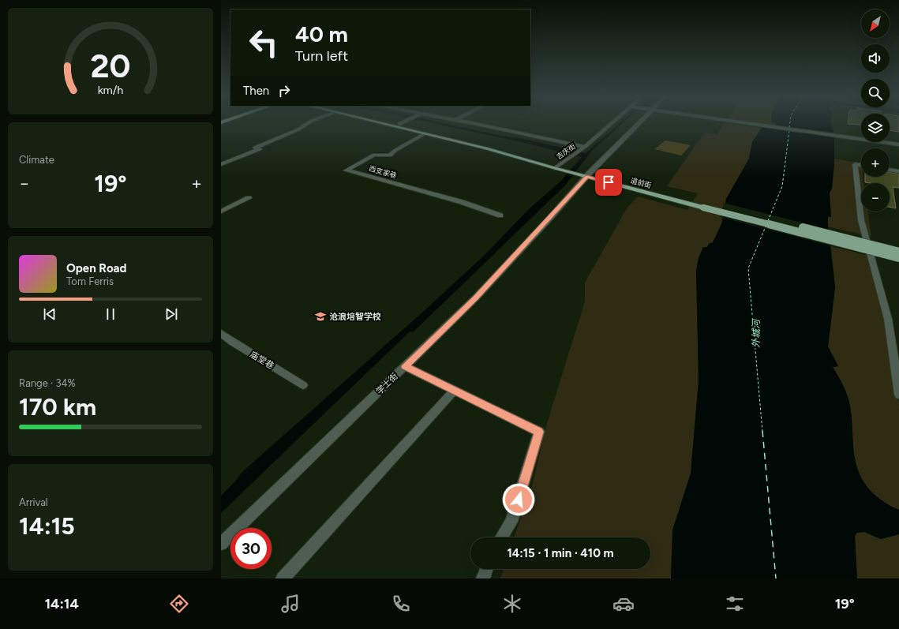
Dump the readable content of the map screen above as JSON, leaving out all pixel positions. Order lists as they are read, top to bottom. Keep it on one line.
{"streets":{"main road":["道前街"],"street":["吉庆街","西支家巷","庙堂巷","学士街"]},"crossings":[["吉庆街","道前街"],["西支家巷","道前街"],["道前街","学士街"]],"water":["外城河"],"places":{"school or university":["沧浪培智学校"]},"north":"bottom left","page":{"map_buttons":["+","−"],"turn":["40 m","Turn left"],"then":"Then","tile":["Climate",["Range · 34%","170 km"],["Arrival","14:15"]],"heat":["−","19°","+"],"song":["Open Road","Tom Ferris"],"limit":"30","trip":"14:15 · 1 min · 410 m","tabs":["14:14","19°"],"gauge":["20","km/h"]}}
